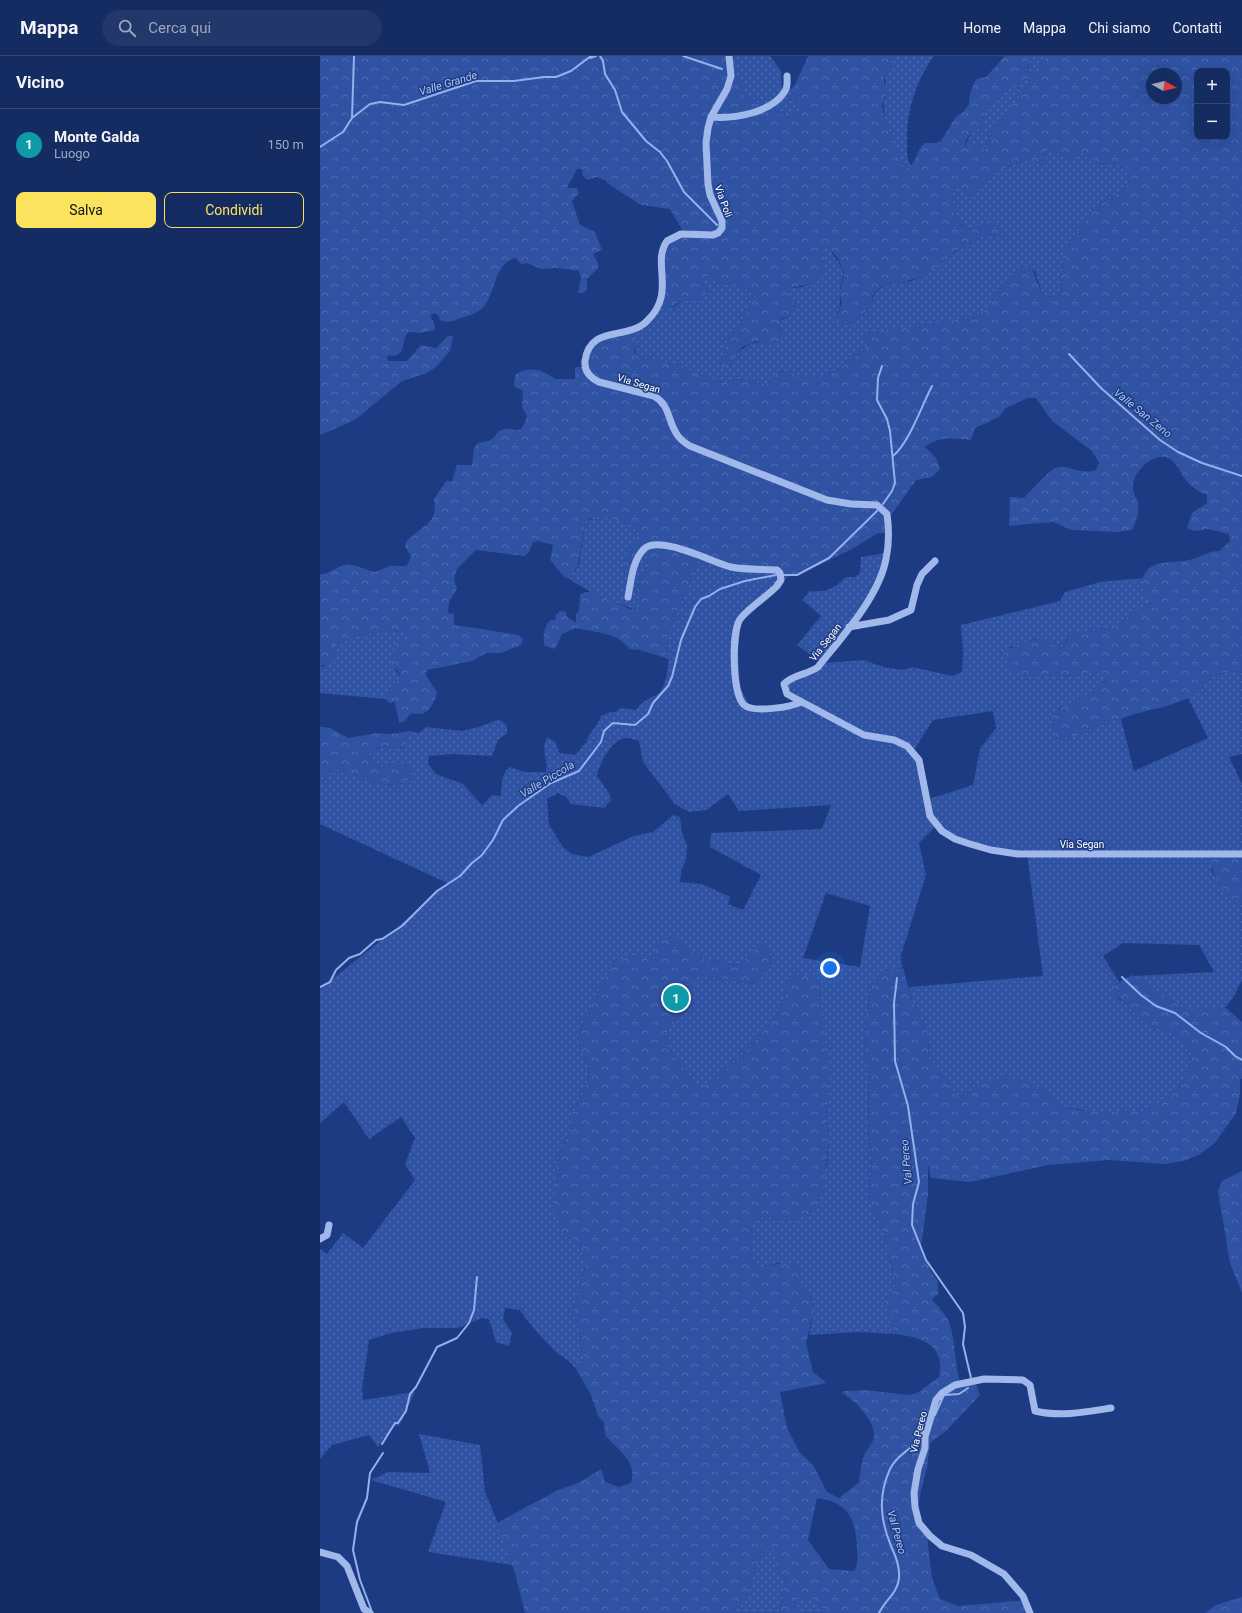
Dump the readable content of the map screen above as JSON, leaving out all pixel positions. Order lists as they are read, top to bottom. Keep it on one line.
{"streets":{"street":["Via Poli","Via Segan","Via Pereo"]},"crossings":[["Via Poli","Via Segan"]],"water":["Valle Grande","Valle San Zeno","Valle Piccola","Val Pereo"],"north":"right","page":{"header":"Mappa","search":"Cerca qui","nav":["Home","Mappa","Chi siamo","Contatti"],"heading":"Vicino","map_buttons":["+","−"],"list":[{"mark":"1","name":"Monte Galda","note":"Luogo","value":"150 m"}],"buttons":["Salva","Condividi"],"pins":"1"}}
